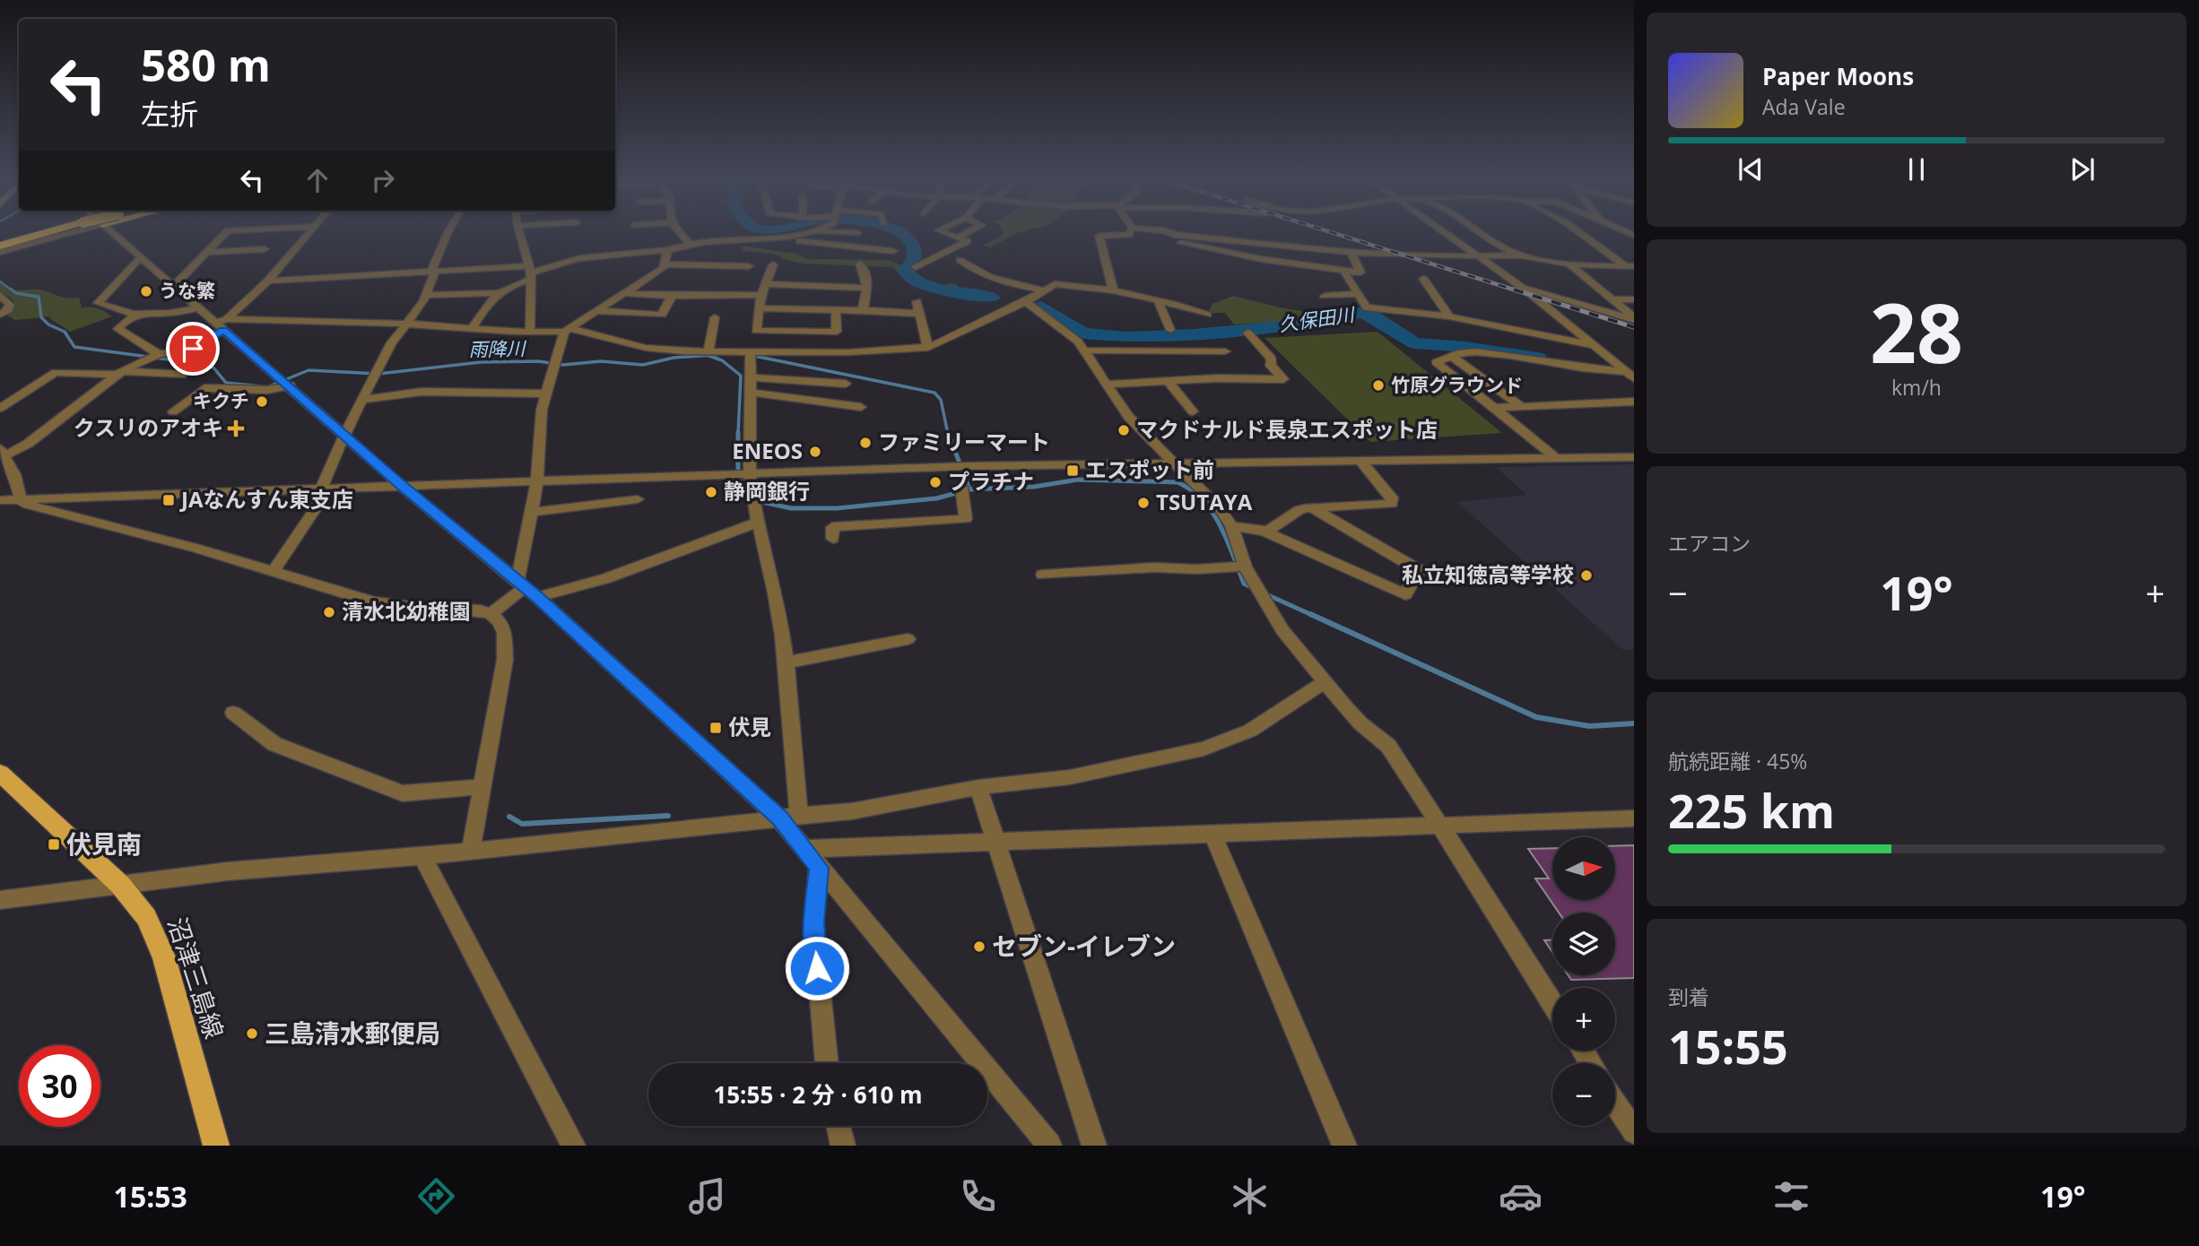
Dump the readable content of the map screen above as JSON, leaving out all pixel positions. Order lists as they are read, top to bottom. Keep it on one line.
{"streets":{"main road":["沼津三島線"]},"water":["久保田川","雨降川"],"places":{"other":["うな繁","竹原グラウンド","キクチ","マクドナルド長泉エスポット店","ファミリーマート","ENEOS","プラチナ","静岡銀行","TSUTAYA","私立知徳高等学校","清水北幼稚園","セブン-イレブン","三島清水郵便局"],"health":["クスリのアオキ"],"transit":["エスポット前","JAなんすん東支店","伏見","伏見南"]},"north":"right","page":{"turn":["580 m","左折"],"song":["Paper Moons","Ada Vale"],"tile":[["28","km/h"],"エアコン",["航続距離 · 45%","225 km"],["到着","15:55"]],"heat":["−","19°","+"],"map_buttons":["+","−"],"limit":"30","trip":"15:55 · 2 分 · 610 m","tabs":["15:53","19°"]}}
